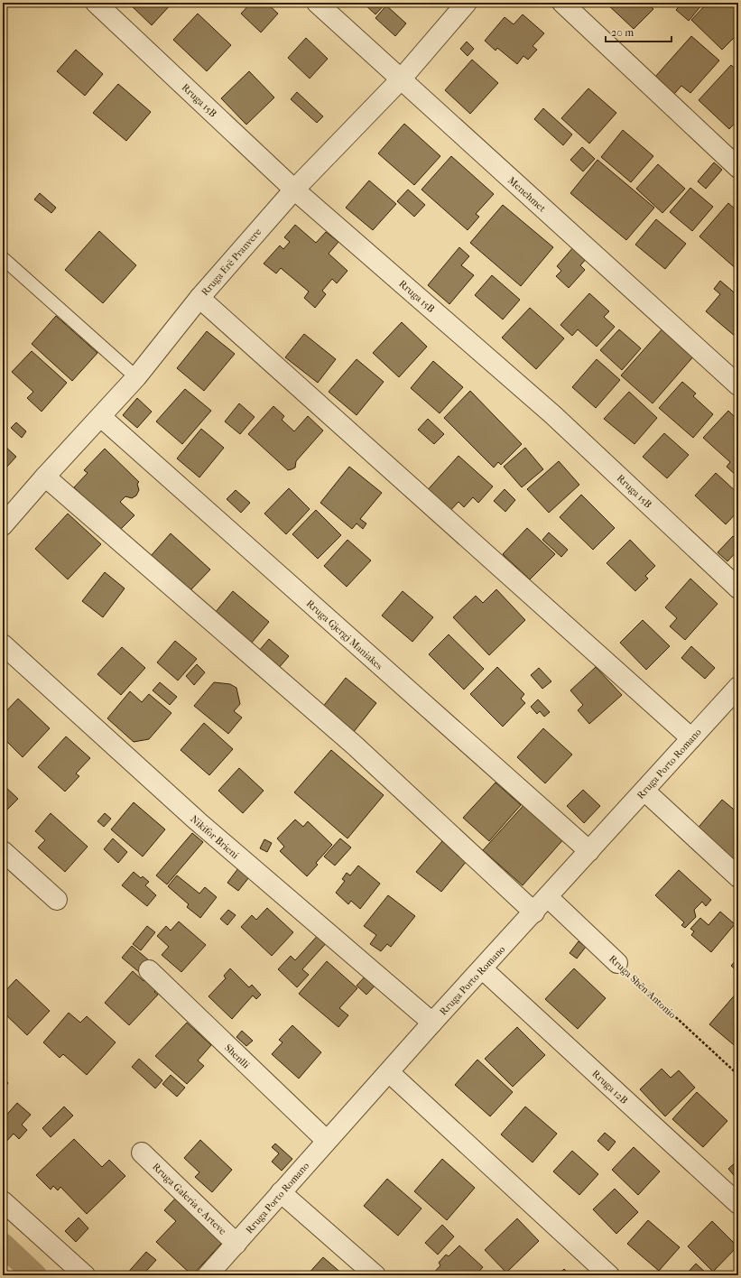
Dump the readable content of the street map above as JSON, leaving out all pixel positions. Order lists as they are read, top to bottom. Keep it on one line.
{"streets":{"street":["Rruga 15B","Menehmet","Rruga Erë Pranvere","Rruga Gjergj Maniakes","Rruga Porto Romano","Nikifor Brieni","Rruga Shën Antonio","Shenlli","Rruga 12B","Rruga Galeria e Arteve"]},"crossings":[["Rruga 15B","Rruga Erë Pranvere"],["Menehmet","Rruga Erë Pranvere"],["Rruga Erë Pranvere","Rruga Gjergj Maniakes"],["Rruga Gjergj Maniakes","Rruga Porto Romano"],["Rruga Porto Romano","Nikifor Brieni"],["Rruga Porto Romano","Rruga Shën Antonio"],["Rruga Porto Romano","Shenlli"],["Rruga Porto Romano","Rruga 12B"],["Rruga Porto Romano","Rruga Galeria e Arteve"]],"scale_bar":"20 m"}
